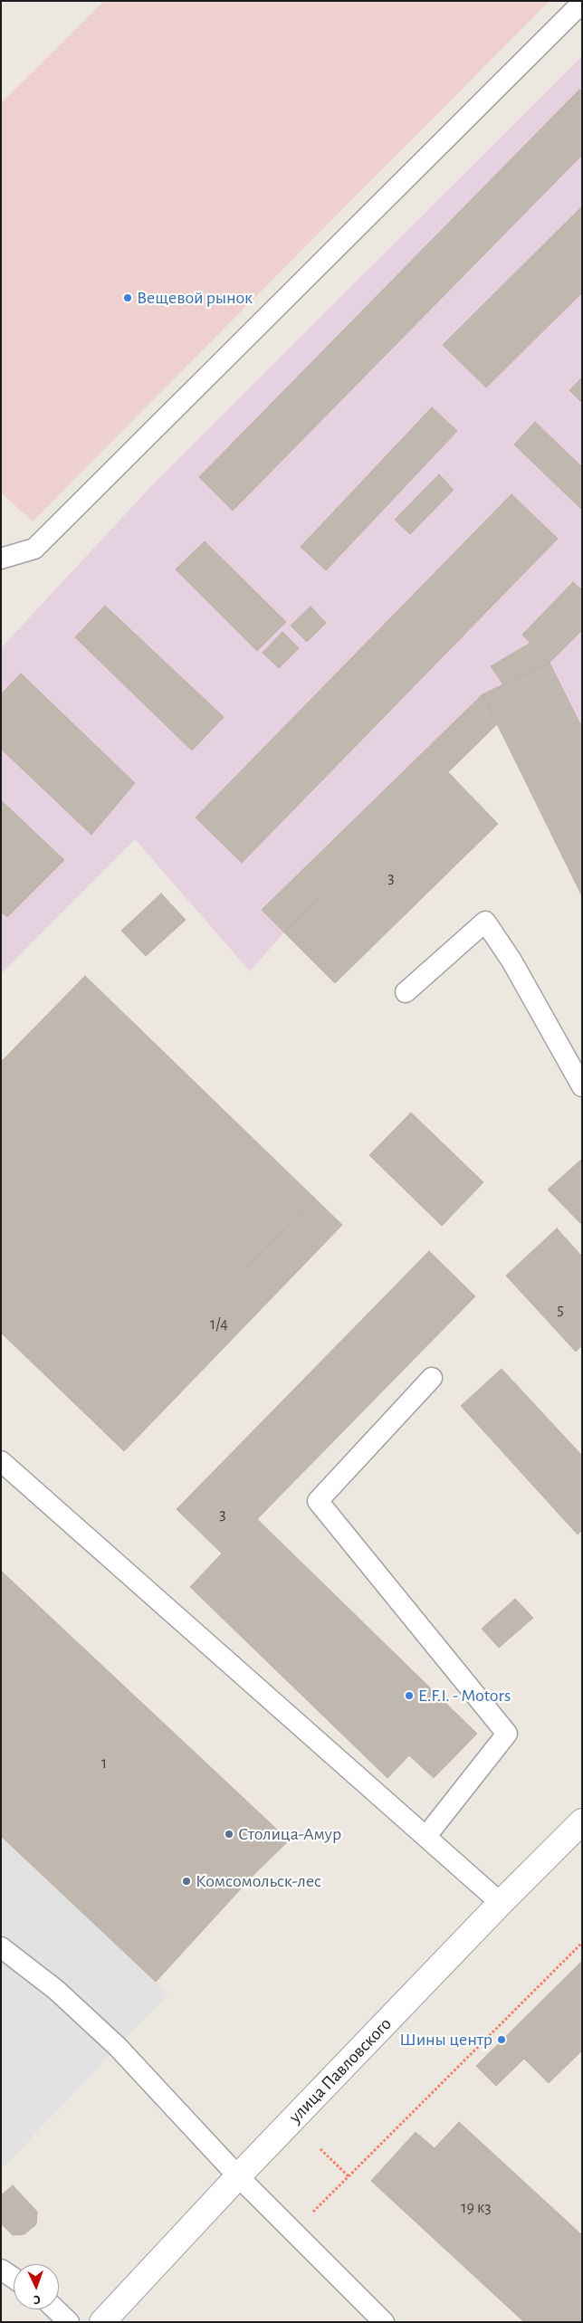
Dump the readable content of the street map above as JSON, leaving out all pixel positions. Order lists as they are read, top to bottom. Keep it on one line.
{"streets":{"street":["улица Павловского"]},"places":["Вещевой рынок","E.F.I. - Motors","Столица-Амур","Комсомольск-лес","Шины центр"],"house_numbers":["3","5","1/4","3","1","19 к3"],"north":"bottom"}
